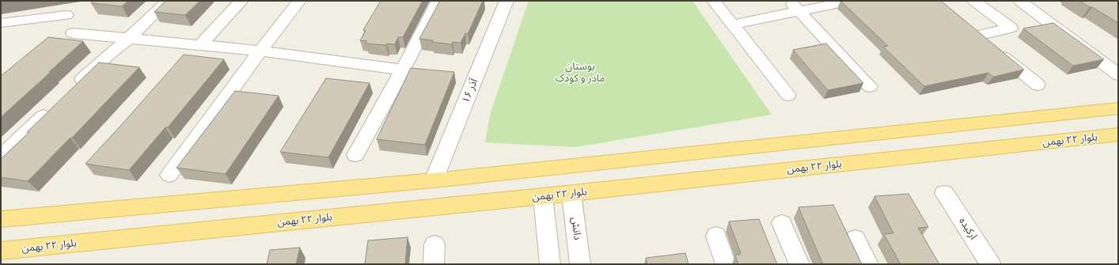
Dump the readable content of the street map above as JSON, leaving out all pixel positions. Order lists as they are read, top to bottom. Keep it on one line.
{"streets":{"main road":["بلوار ۲۲ بهمن"],"street":["۱۶ آذر","دانش","ارکیده"]},"crossings":[["بلوار ۲۲ بهمن","دانش"]],"parks":["بوستان مادر و کودک"]}
